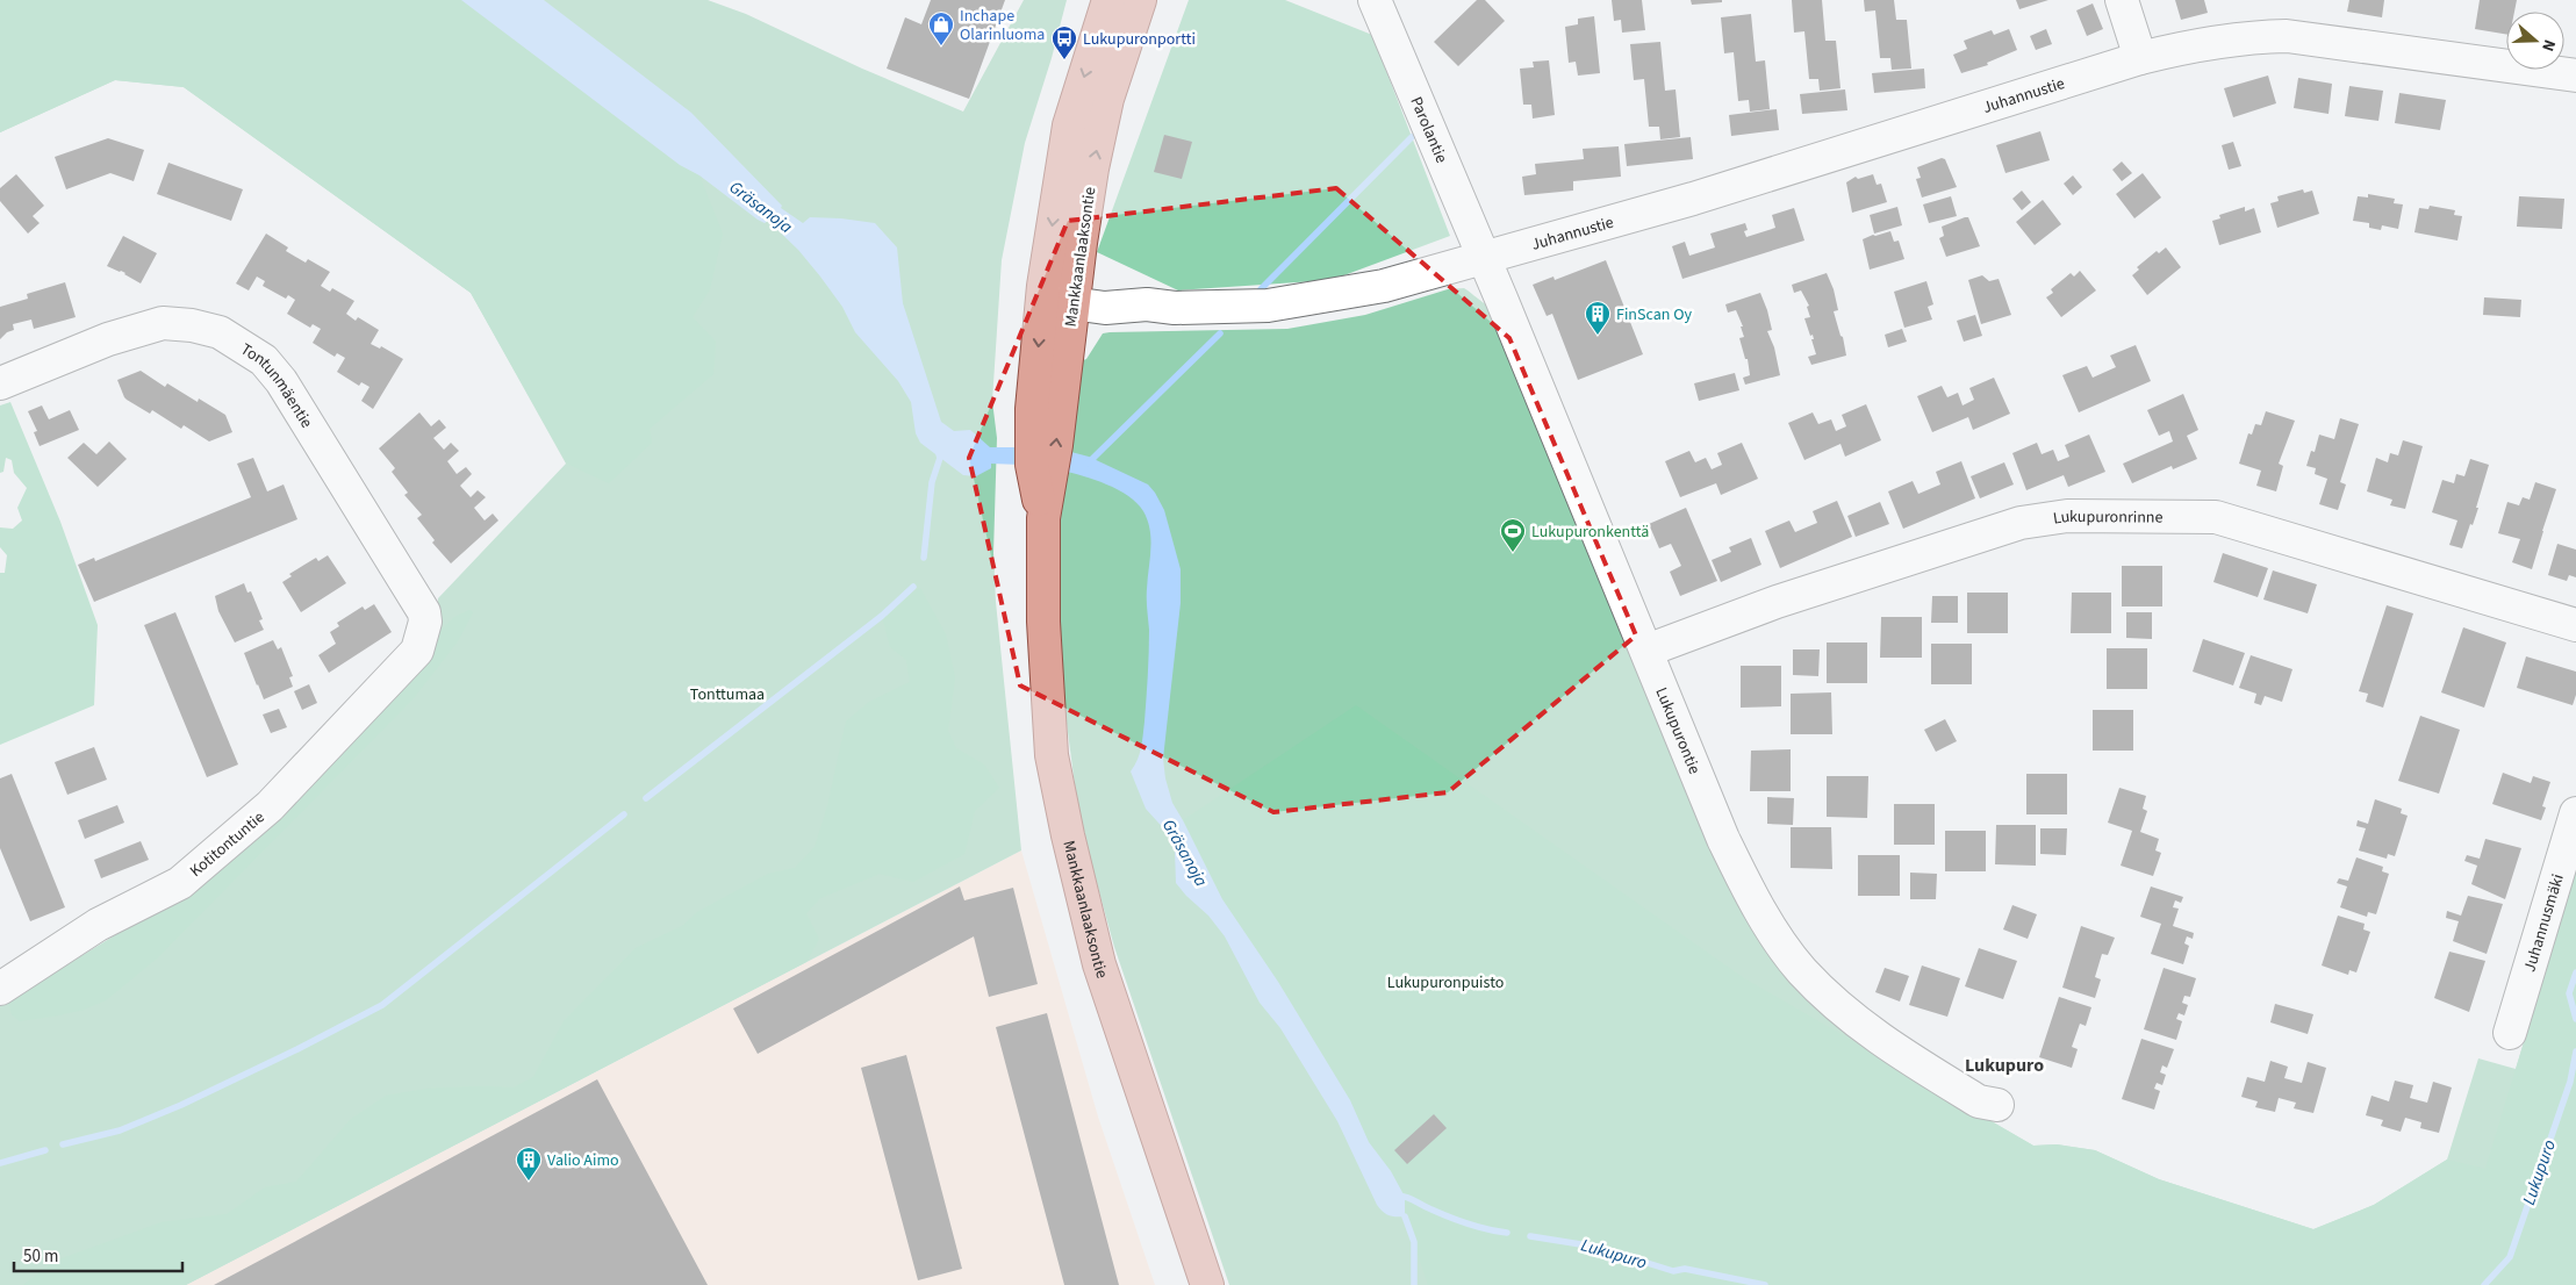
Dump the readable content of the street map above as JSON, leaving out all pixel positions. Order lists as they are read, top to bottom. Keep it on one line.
{"streets":{"main road":["Mankkaanlaaksontie"],"street":["Juhannustie","Parolantie","Tontunmäentie","Lukupuronrinne","Lukupurontie","Kotitontuntie","Juhannusmäki"]},"crossings":[["Juhannustie","Parolantie"],["Juhannustie","Lukupurontie"],["Parolantie","Lukupurontie"],["Tontunmäentie","Kotitontuntie"],["Lukupuronrinne","Lukupurontie"]],"districts":["Lukupuro"],"water":["Gräsanoja","Lukupuro"],"parks":["Tonttumaa","Lukupuronpuisto"],"places":{"shop":["Inchape Olarinluoma"],"bus stop":["Lukupuronportti"],"building":["FinScan Oy","Valio Aimo"],"sports":["Lukupuronkenttä"]},"scale_bar":"50 m","north":"right"}
